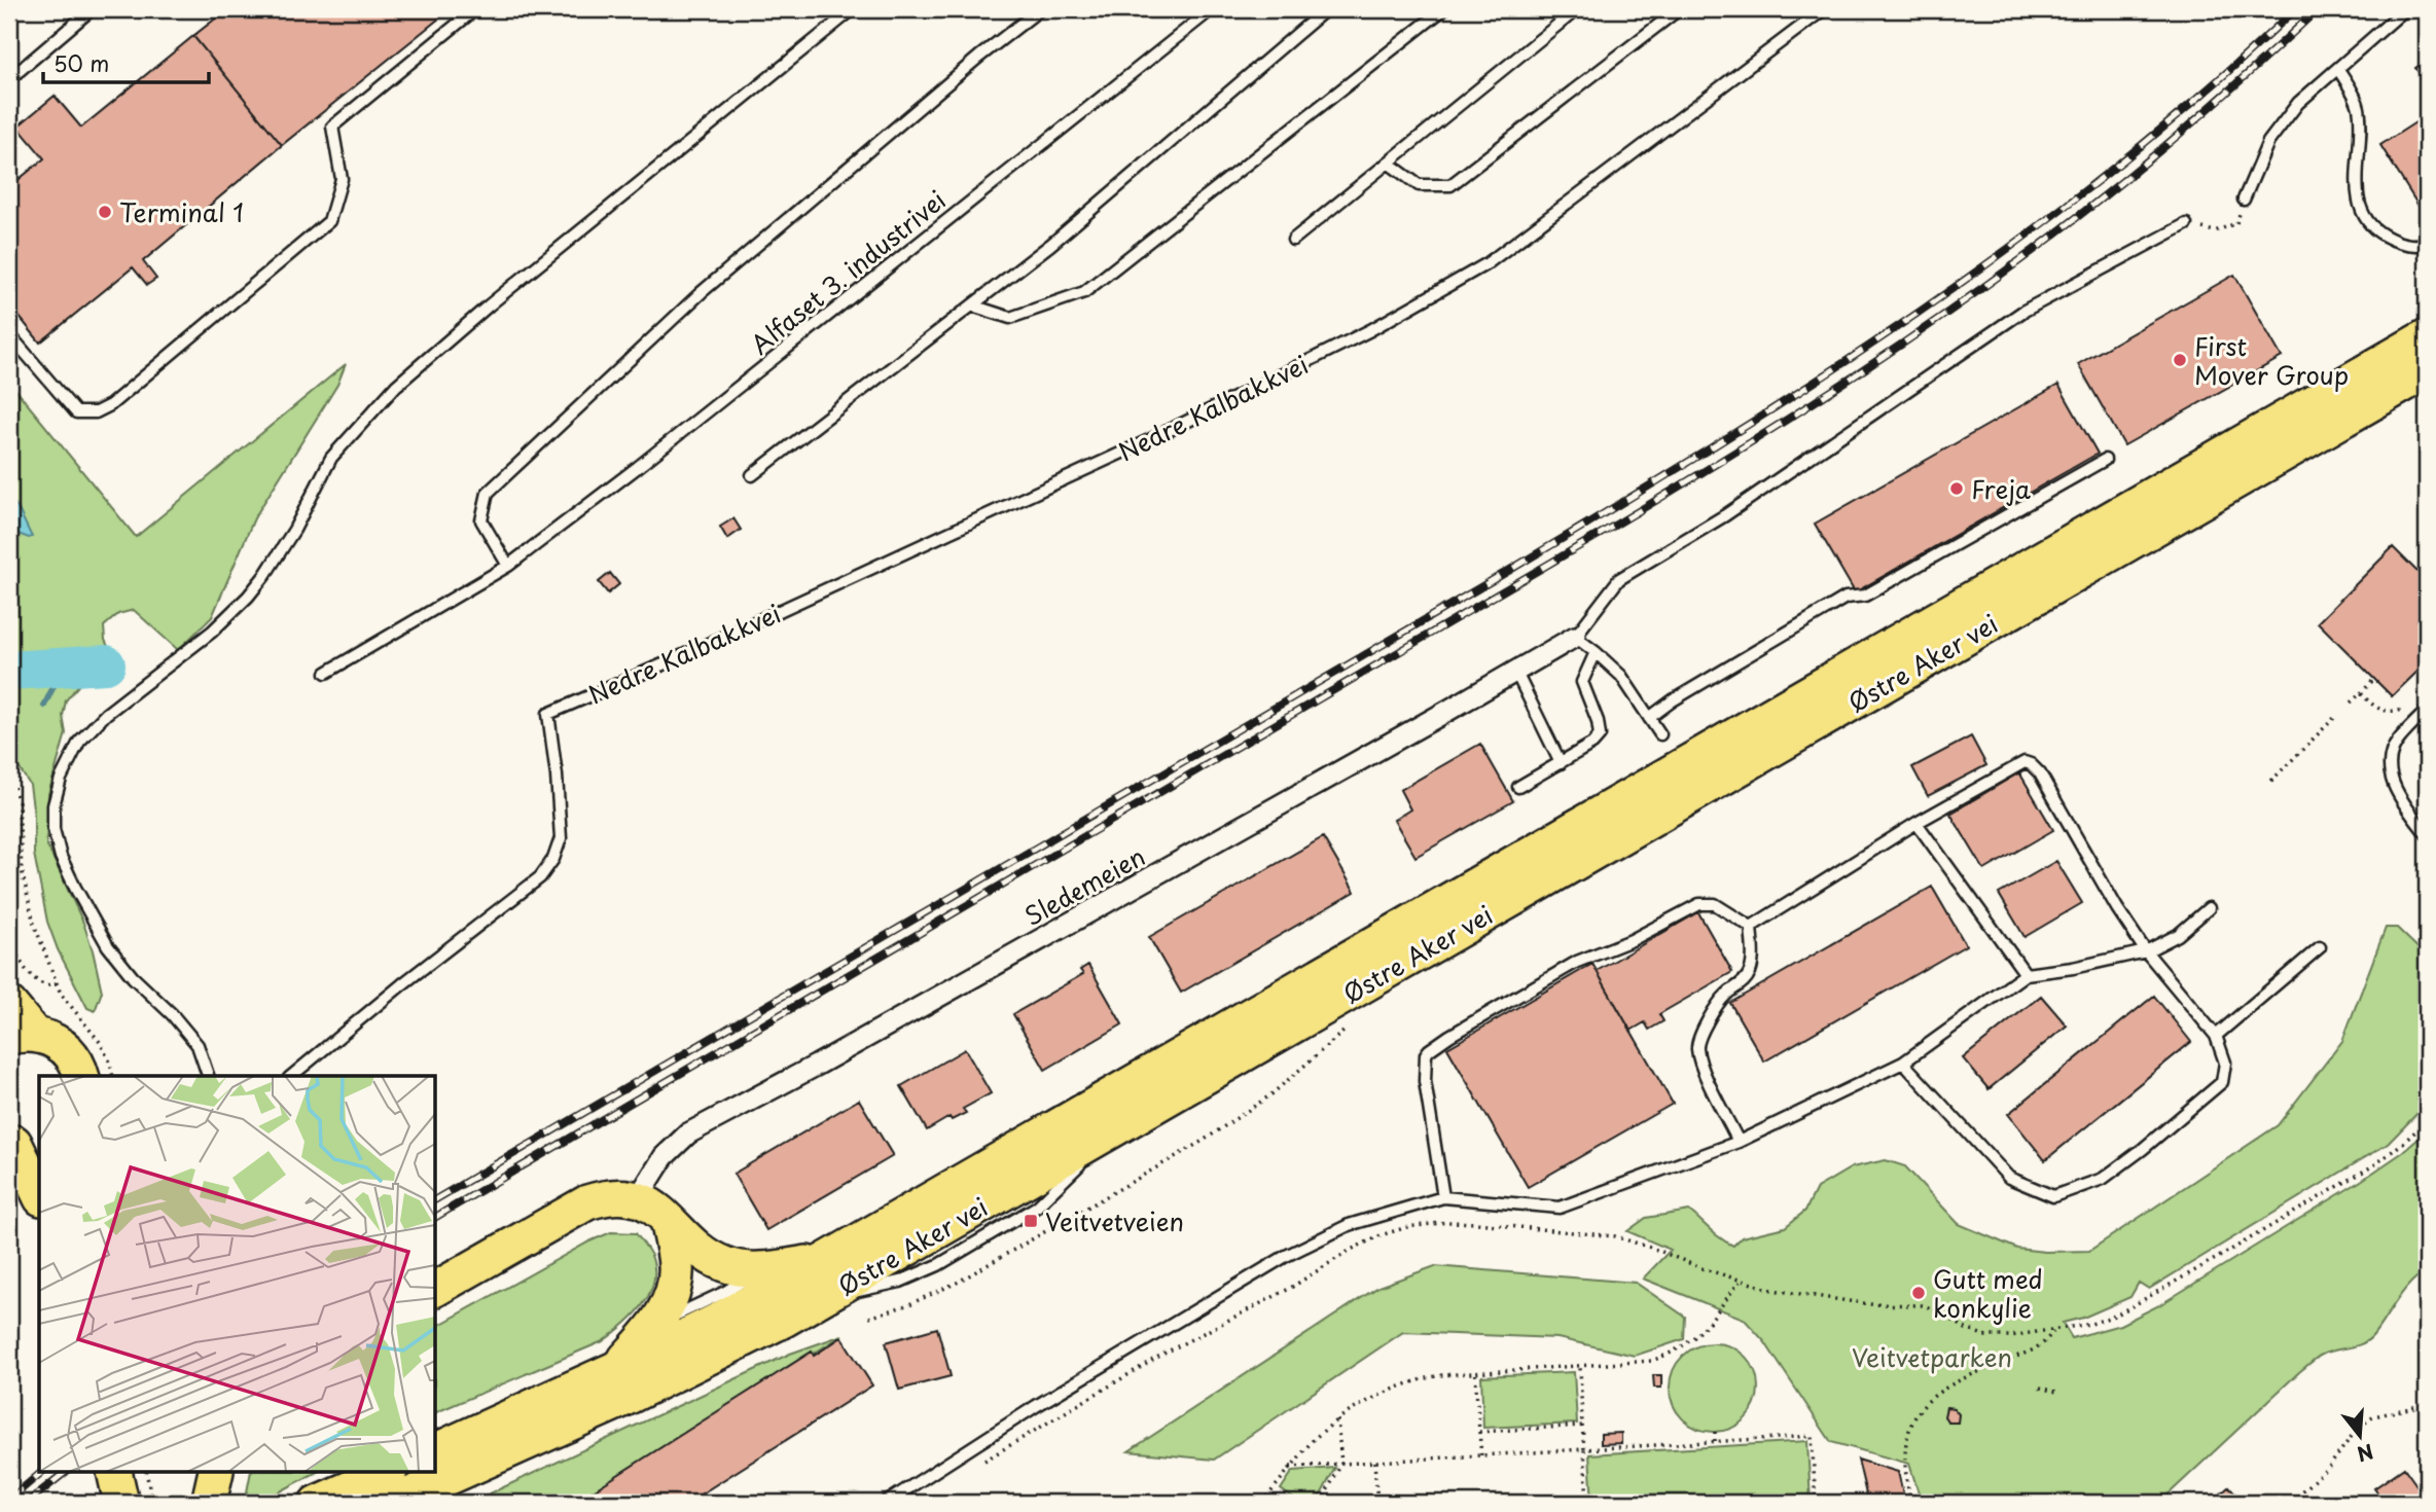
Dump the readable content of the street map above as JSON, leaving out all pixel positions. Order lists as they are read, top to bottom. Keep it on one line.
{"streets":{"highway":["Østre Aker vei"],"street":["Sledemeien"],"lane":["Alfaset 3. industrivei","Nedre Kalbakkvei"]},"parks":["Veitvetparken"],"places":{"other":["Terminal 1","First Mover Group","Freja","Gutt med konkylie"],"transit":["Veitvetveien"]},"scale_bar":"50 m","north":"bottom"}
